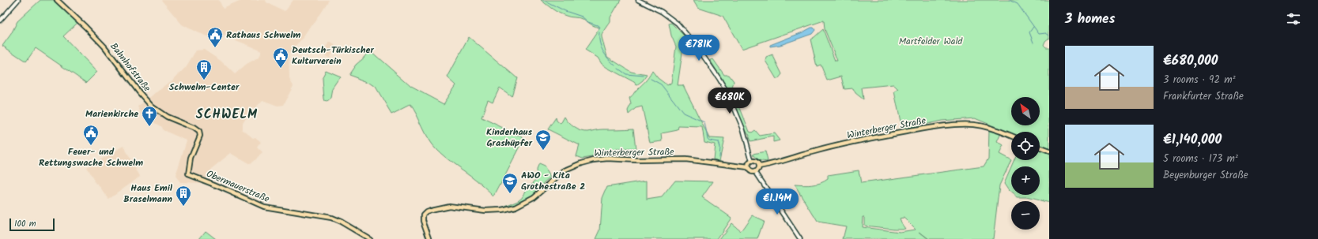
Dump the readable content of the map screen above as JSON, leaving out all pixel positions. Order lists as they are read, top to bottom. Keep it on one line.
{"streets":{"main road":["Bahnhofstraße","Winterberger Straße","Obermauerstraße"]},"crossings":[["Bahnhofstraße","Obermauerstraße"]],"districts":["SCHWELM"],"parks":["Martfelder Wald"],"places":{"public building":["Rathaus Schwelm","Deutsch-Türkischer Kulturverein","Feuer- und Rettungswache Schwelm"],"building":["Schwelm-Center","Haus Emil Braselmann"],"church":["Marienkirche"],"school or university":["Kinderhaus Grashüpfer","AWO - Kita Grothestraße 2"]},"scale_bar":"100 m","north":"top left","page":{"heading":"3 homes","price":["€781K","€680K","€1.14M"],"list":[{"name":"€680,000","note":"3 rooms · 92 m² · Frankfurter Straße"},{"name":"€1,140,000","note":"5 rooms · 173 m² · Beyenburger Straße"}],"map_buttons":["+","−"],"scale":"100 m"}}
